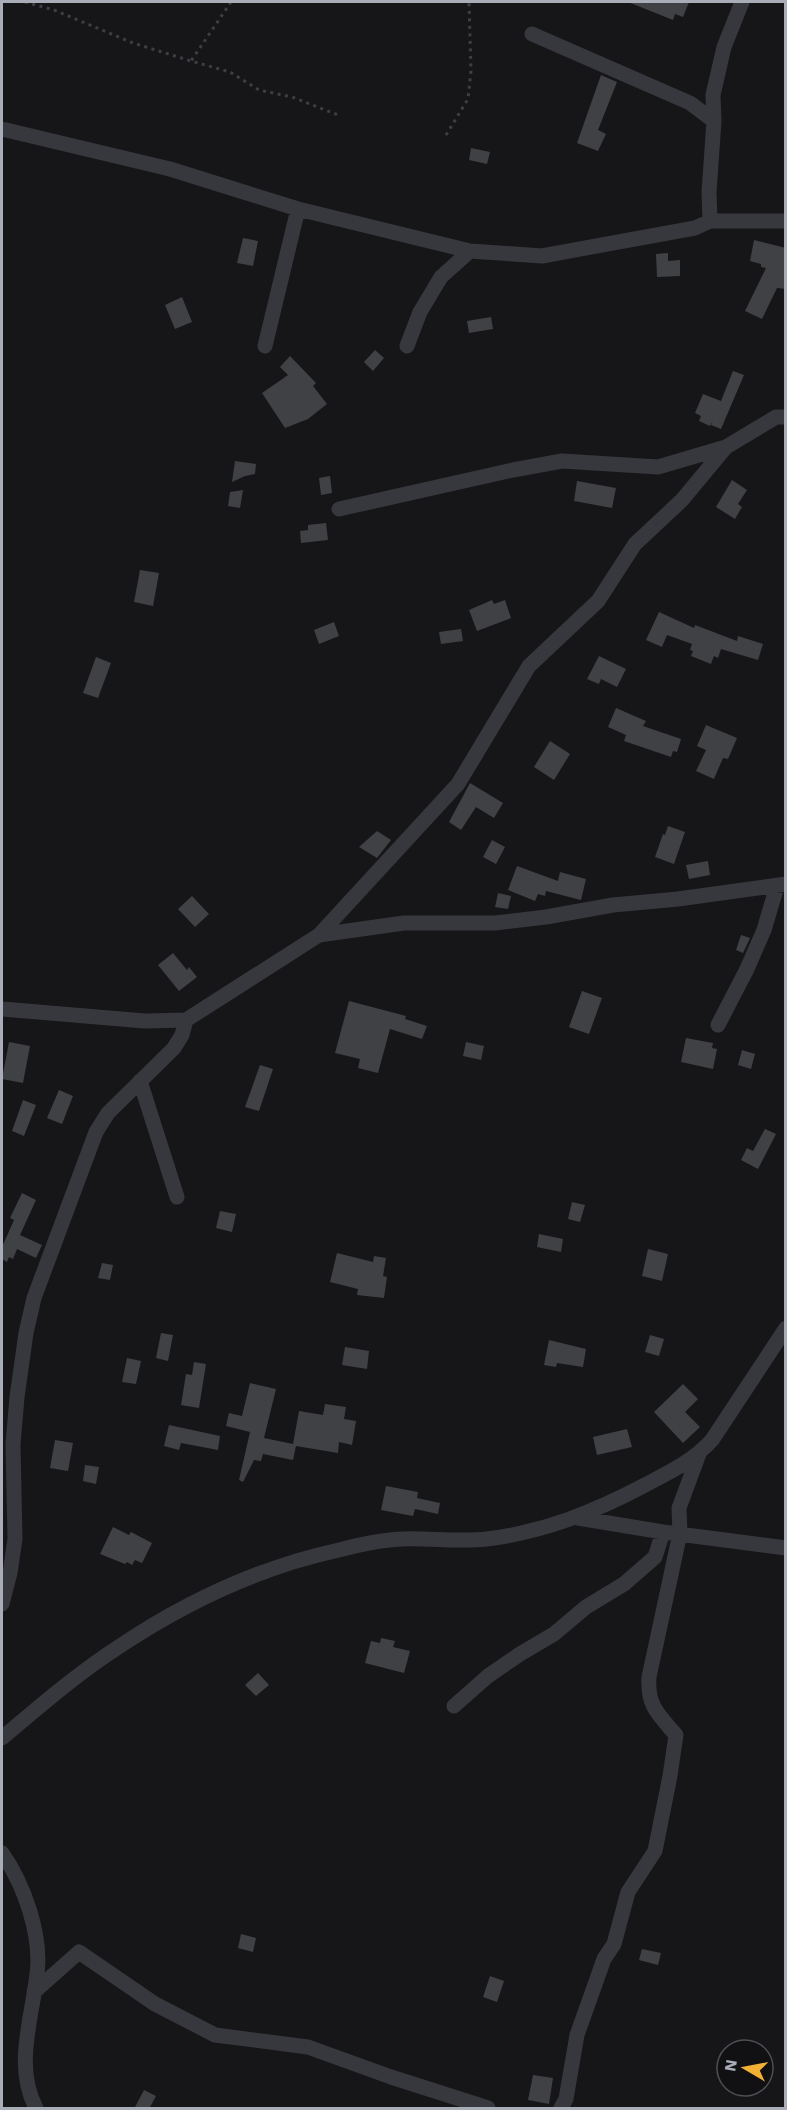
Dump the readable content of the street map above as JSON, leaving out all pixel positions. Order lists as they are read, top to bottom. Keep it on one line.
{"north":"left"}
